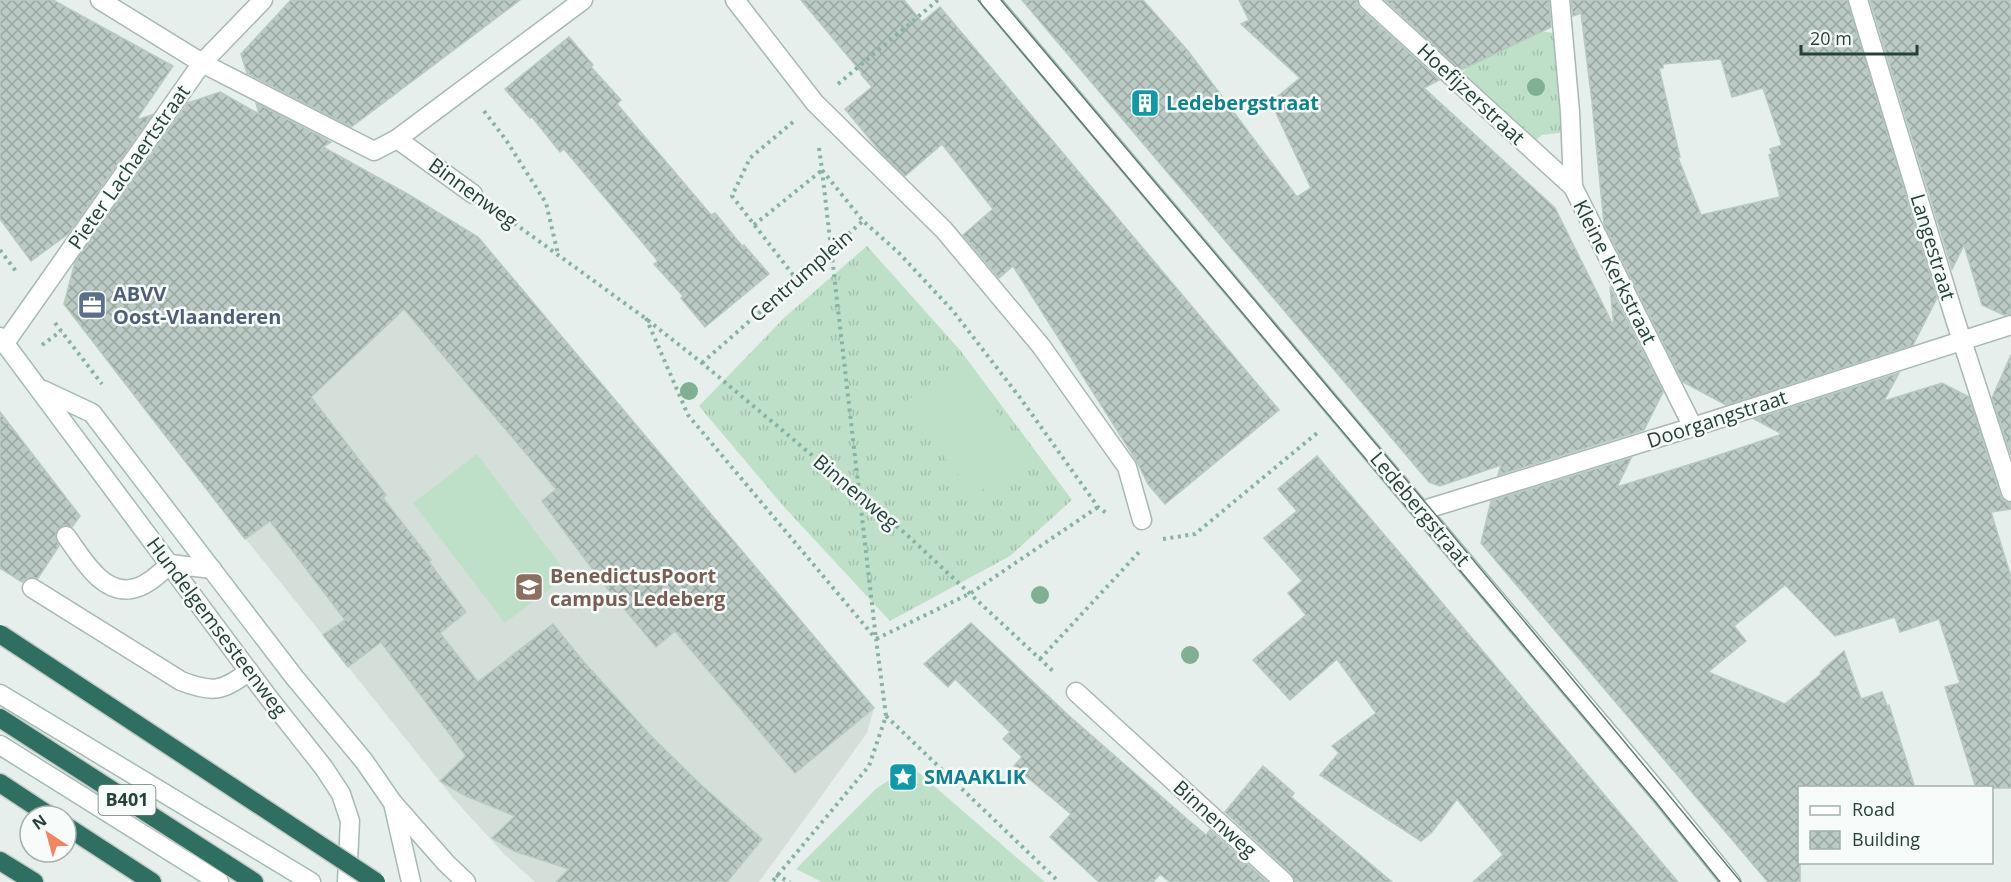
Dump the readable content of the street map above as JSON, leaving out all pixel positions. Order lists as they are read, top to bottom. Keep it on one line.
{"streets":{"highway":["B401"],"street":["Hoefijzerstraat","Pieter Lachaertstraat","Binnenweg","Langestraat","Kleine Kerkstraat","Doorgangstraat","Ledebergstraat","Hundelgemsesteenweg"],"path":["Centrumplein"]},"crossings":[["Hoefijzerstraat","Kleine Kerkstraat"],["Pieter Lachaertstraat","Hundelgemsesteenweg"],["Binnenweg","Centrumplein"],["Langestraat","Doorgangstraat"],["Kleine Kerkstraat","Doorgangstraat"],["Doorgangstraat","Ledebergstraat"]],"places":{"building":["Ledebergstraat"],"office":["ABVV Oost-Vlaanderen"],"school or university":["BenedictusPoort campus Ledeberg"],"place":["SMAAKLIK"]},"legend":["Road","Building"],"scale_bar":"20 m","north":"top left"}
